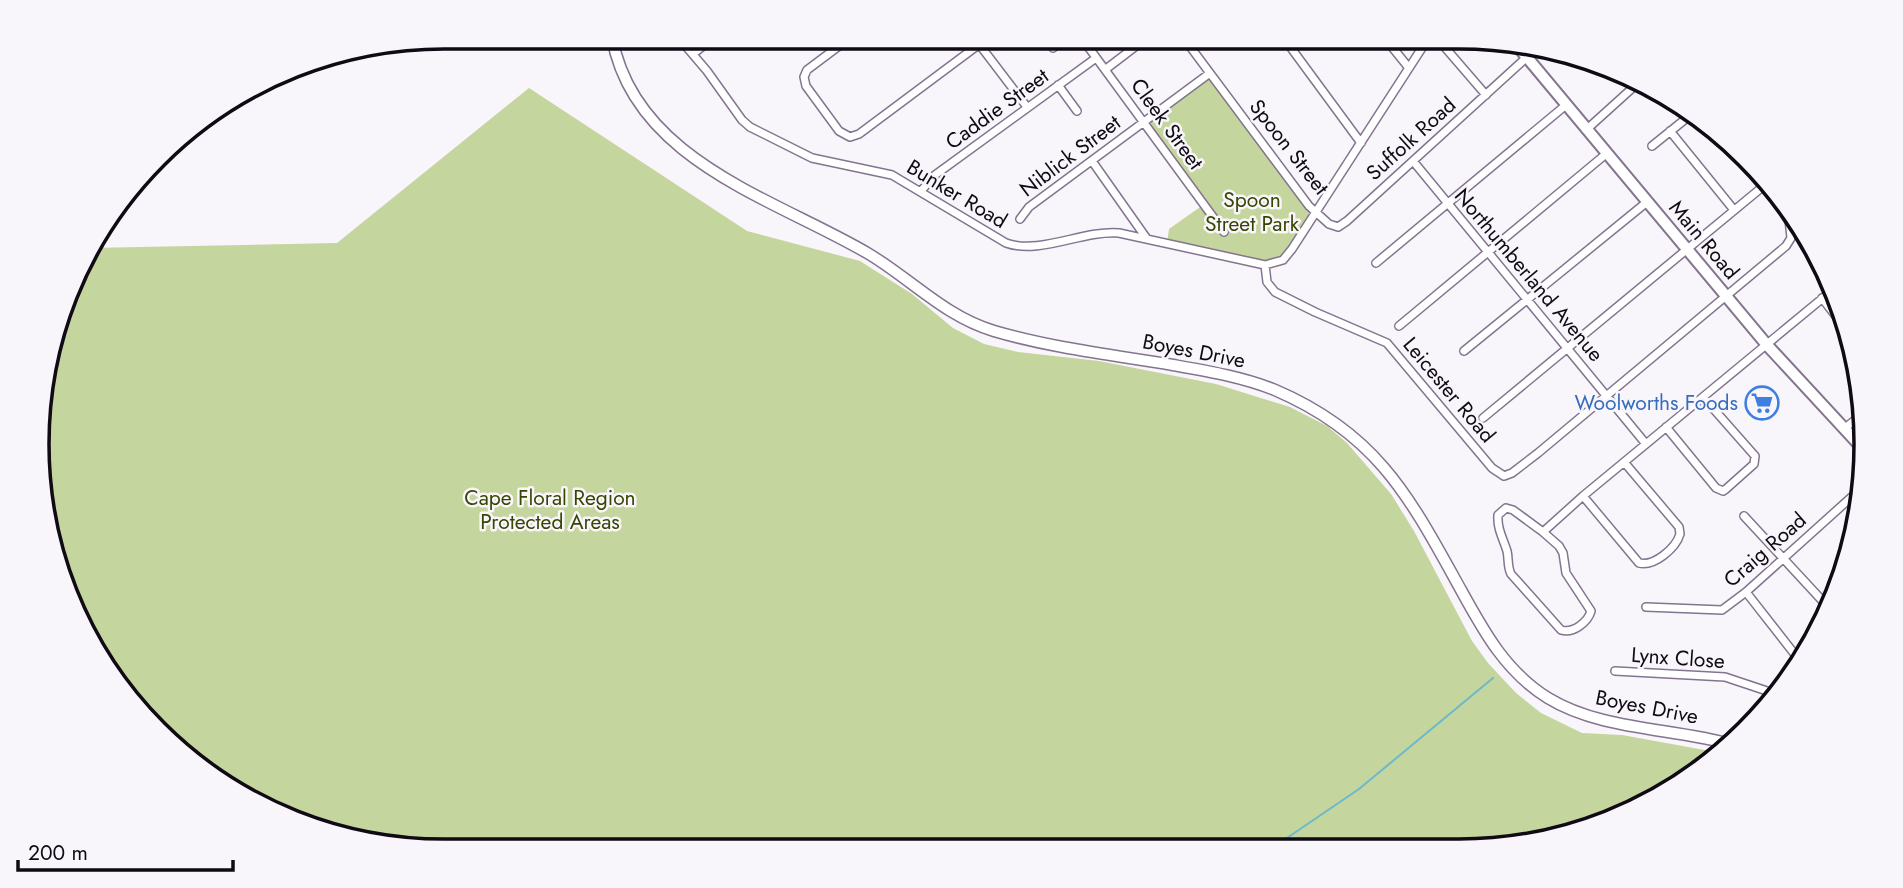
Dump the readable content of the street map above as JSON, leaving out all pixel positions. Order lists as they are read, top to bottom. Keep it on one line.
{"streets":{"main road":["Main Road","Boyes Drive"],"street":["Caddie Street","Cleek Street","Suffolk Road","Spoon Street","Niblick Street","Bunker Road","Northumberland Avenue","Leicester Road","Craig Road","Lynx Close"]},"crossings":[["Caddie Street","Cleek Street"],["Caddie Street","Bunker Road"],["Cleek Street","Niblick Street"],["Suffolk Road","Spoon Street"],["Suffolk Road","Northumberland Avenue"],["Spoon Street","Niblick Street"],["Bunker Road","Leicester Road"],["Northumberland Avenue","Leicester Road"]],"parks":["Spoon Street Park","Cape Floral Region Protected Areas"],"places":{"supermarket":["Woolworths Foods"]},"scale_bar":"200 m"}
